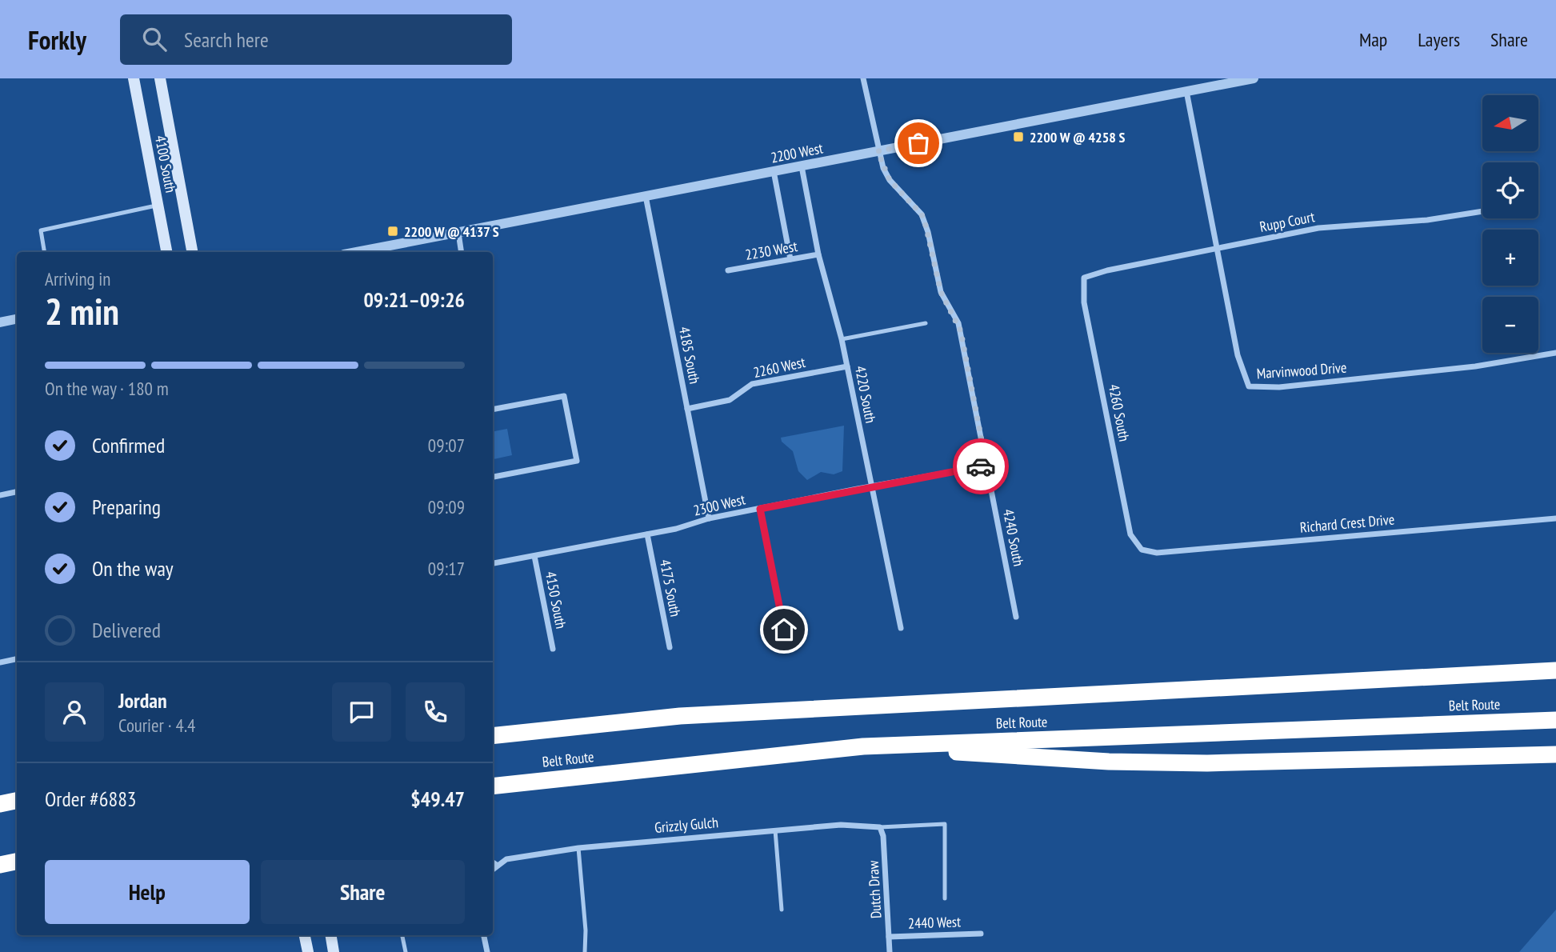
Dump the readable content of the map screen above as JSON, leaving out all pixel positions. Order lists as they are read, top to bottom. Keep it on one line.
{"streets":{"highway":["Belt Route"],"main road":["4100 South"],"street":["2200 West","Rupp Court","2230 West","4185 South","2260 West","Marvinwood Drive","4220 South","4260 South","2300 West","Richard Crest Drive","4240 South","4175 South","4150 South","Grizzly Gulch","Dutch Draw","2440 West"]},"crossings":[["2200 West","4185 South"],["2200 West","Marvinwood Drive"],["2200 West","4220 South"],["2200 West","4240 South"],["Rupp Court","Marvinwood Drive"],["Rupp Court","4260 South"],["2230 West","4220 South"],["4185 South","2260 West"],["4185 South","2300 West"],["2260 West","4220 South"],["4220 South","2300 West"],["4260 South","Richard Crest Drive"],["2300 West","4240 South"],["2300 West","4175 South"],["2300 West","4150 South"],["Grizzly Gulch","Dutch Draw"],["Dutch Draw","2440 West"]],"places":{"transit":["2200 W @ 4258 S","2200 W @ 4137 S"]},"north":"left","page":{"header":"Forkly","search":"Search here","nav":["Map","Layers","Share"],"map_buttons":["+","−"],"heading":["2 min","Arriving in","09:21–09:26"],"panel":["Jordan","Courier · 4.4","Order #6883","$49.47"],"bar":"On the way · 180 m","list":[["Confirmed","09:07"],["Preparing","09:09"],["On the way","09:17"],"Delivered"],"buttons":["Help","Share"]}}
